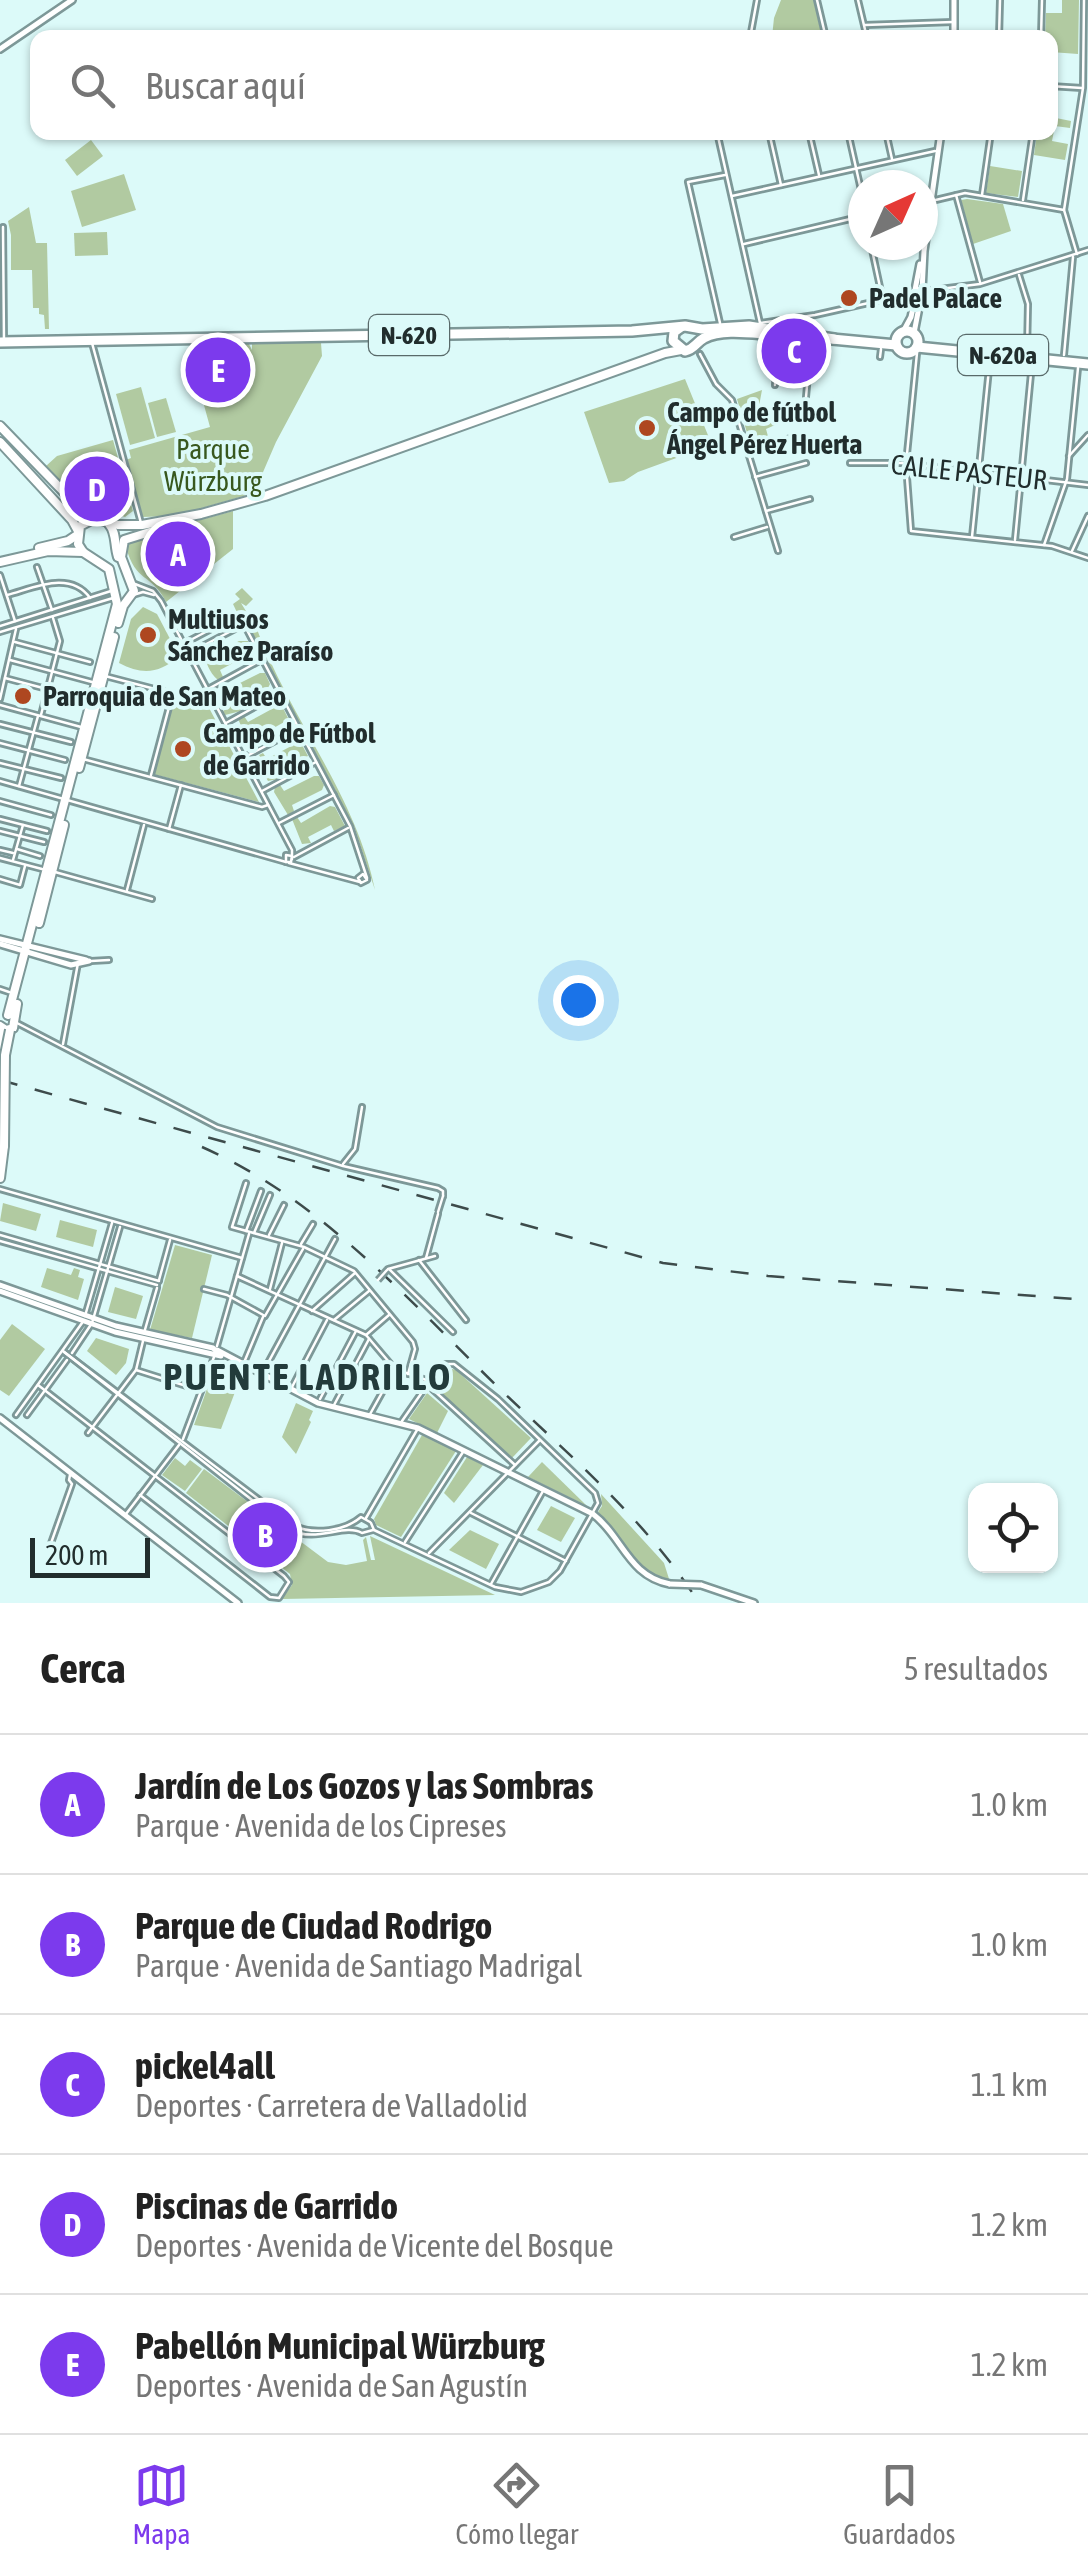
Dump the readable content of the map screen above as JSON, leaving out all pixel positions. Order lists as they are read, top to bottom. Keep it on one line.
{"streets":{"highway":["N-620","N-620a"],"street":["CALLE PASTEUR"]},"districts":["PUENTE LADRILLO"],"parks":["Parque Würzburg"],"places":["Padel Palace","Campo de fútbol Ángel Pérez Huerta","Multiusos Sánchez Paraíso","Parroquia de San Mateo","Campo de Fútbol de Garrido"],"scale_bar":"200 m","north":"top right","page":{"search":"Buscar aquí","pins":["C","E","D","A","B"],"scale":"200 m","heading":["Cerca","5 resultados"],"list":[{"mark":"A","name":"Jardín de Los Gozos y las Sombras","note":"Parque · Avenida de los Cipreses","value":"1.0 km"},{"mark":"B","name":"Parque de Ciudad Rodrigo","note":"Parque · Avenida de Santiago Madrigal","value":"1.0 km"},{"mark":"C","name":"pickel4all","note":"Deportes · Carretera de Valladolid","value":"1.1 km"},{"mark":"D","name":"Piscinas de Garrido","note":"Deportes · Avenida de Vicente del Bosque","value":"1.2 km"},{"mark":"E","name":"Pabellón Municipal Würzburg","note":"Deportes · Avenida de San Agustín","value":"1.2 km"}],"nav":["Mapa","Cómo llegar","Guardados"]}}
